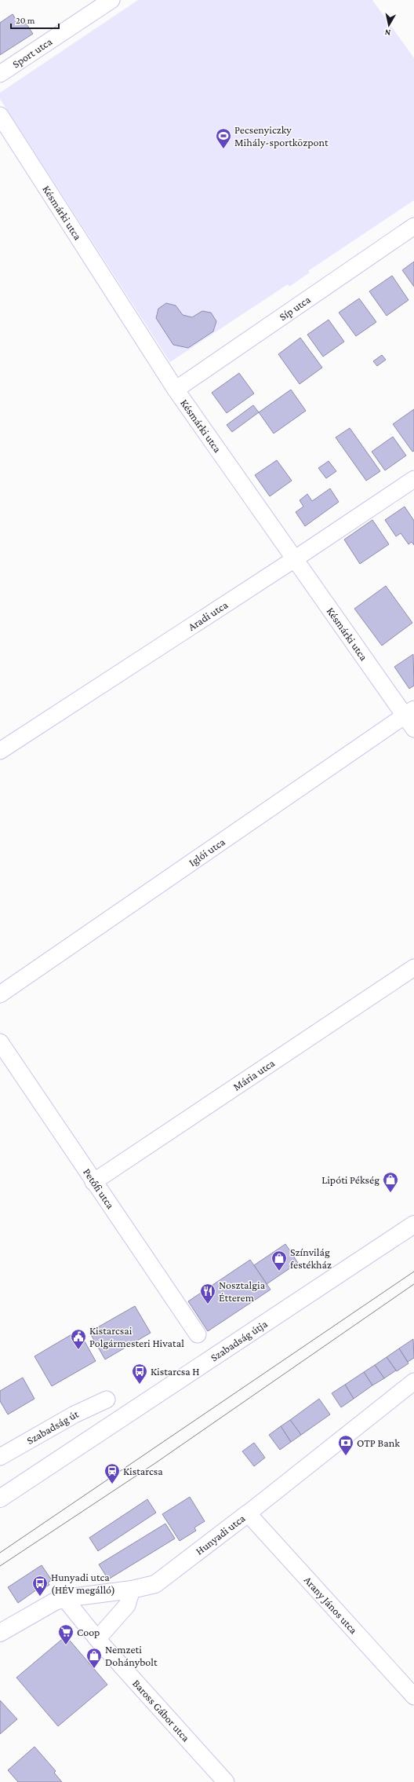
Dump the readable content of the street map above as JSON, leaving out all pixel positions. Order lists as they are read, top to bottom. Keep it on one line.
{"streets":{"main road":["Szabadság útja","Hunyadi utca"],"street":["Sport utca","Késmárki utca","Síp utca","Aradi utca","Iglói utca","Mária utca","Petőfi utca","Szabadság út","Arany János utca","Baross Gábor utca"]},"crossings":[["Késmárki utca","Síp utca"],["Késmárki utca","Aradi utca"],["Késmárki utca","Iglói utca"],["Mária utca","Petőfi utca"],["Hunyadi utca","Arany János utca"],["Hunyadi utca","Baross Gábor utca"]],"places":{"sports":["Pecsenyiczky Mihály-sportközpont"],"shop":["Lipóti Pékség","Színvilág festékház","Nemzeti Dohánybolt"],"restaurant":["Nosztalgia Étterem"],"public building":["Kistarcsai Polgármesteri Hivatal"],"bus stop":["Kistarcsa H","Hunyadi utca (HÉV megálló)"],"bank":["OTP Bank"],"station":["Kistarcsa"],"supermarket":["Coop"]},"scale_bar":"20 m","north":"bottom"}
